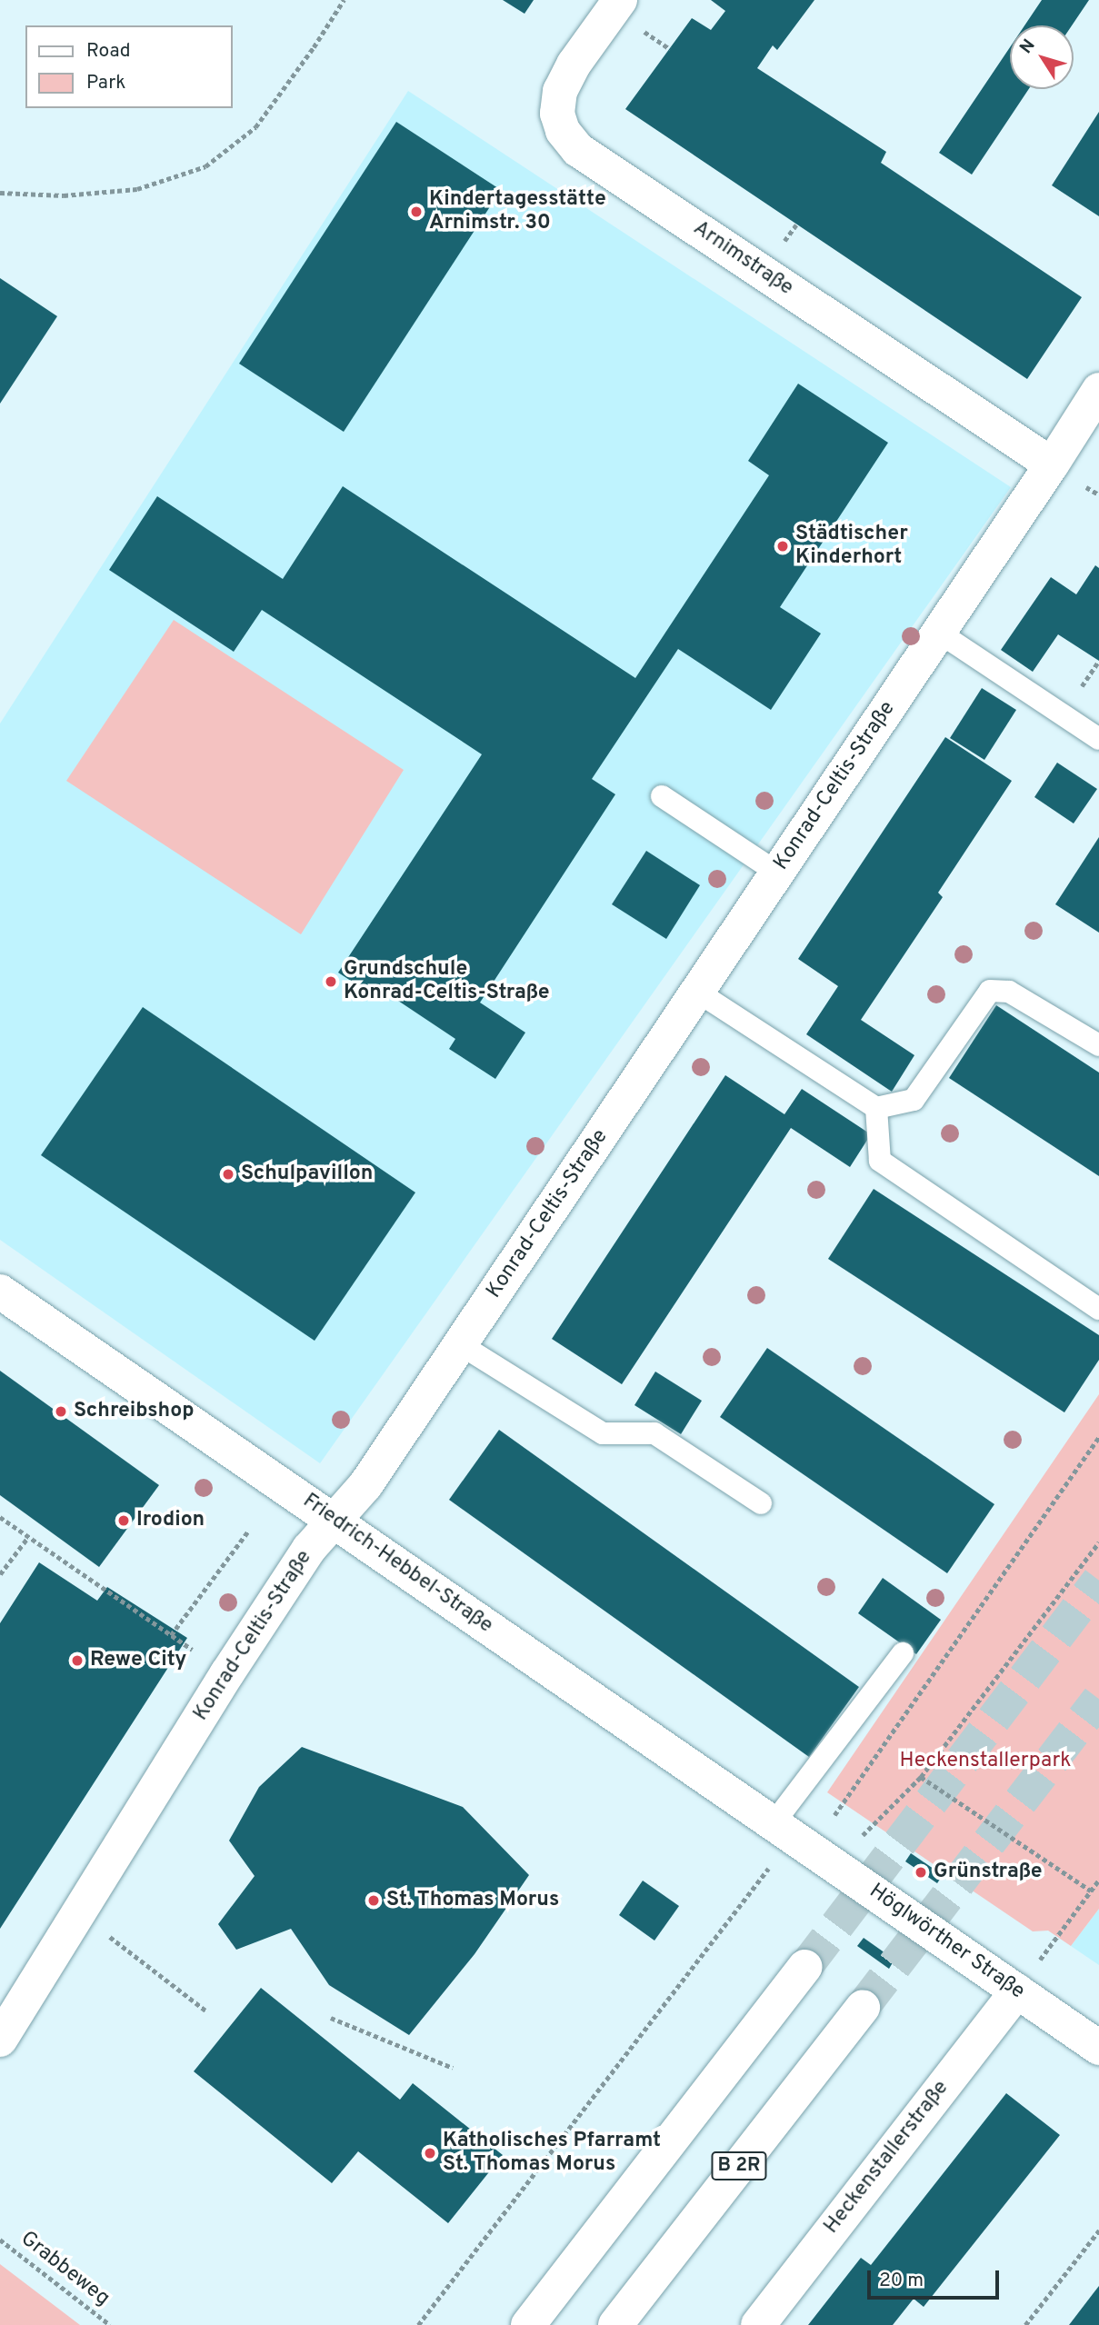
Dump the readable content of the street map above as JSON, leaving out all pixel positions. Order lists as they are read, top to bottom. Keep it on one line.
{"streets":{"main road":["Arnimstraße","Konrad-Celtis-Straße","Friedrich-Hebbel-Straße","Höglwörther Straße","Heckenstallerstraße","B 2R"],"path":["Grabbeweg"]},"crossings":[["Arnimstraße","Konrad-Celtis-Straße"],["Konrad-Celtis-Straße","Friedrich-Hebbel-Straße"],["Friedrich-Hebbel-Straße","Höglwörther Straße"],["Höglwörther Straße","Heckenstallerstraße"]],"parks":["Heckenstallerpark"],"places":["Kindertagesstätte Arnimstr. 30","Städtischer Kinderhort","Grundschule Konrad-Celtis-Straße","Schulpavillon","Schreibshop","Irodion","Rewe City","Grünstraße","St. Thomas Morus","Katholisches Pfarramt St. Thomas Morus"],"legend":["Road","Park"],"scale_bar":"20 m","north":"top left"}
